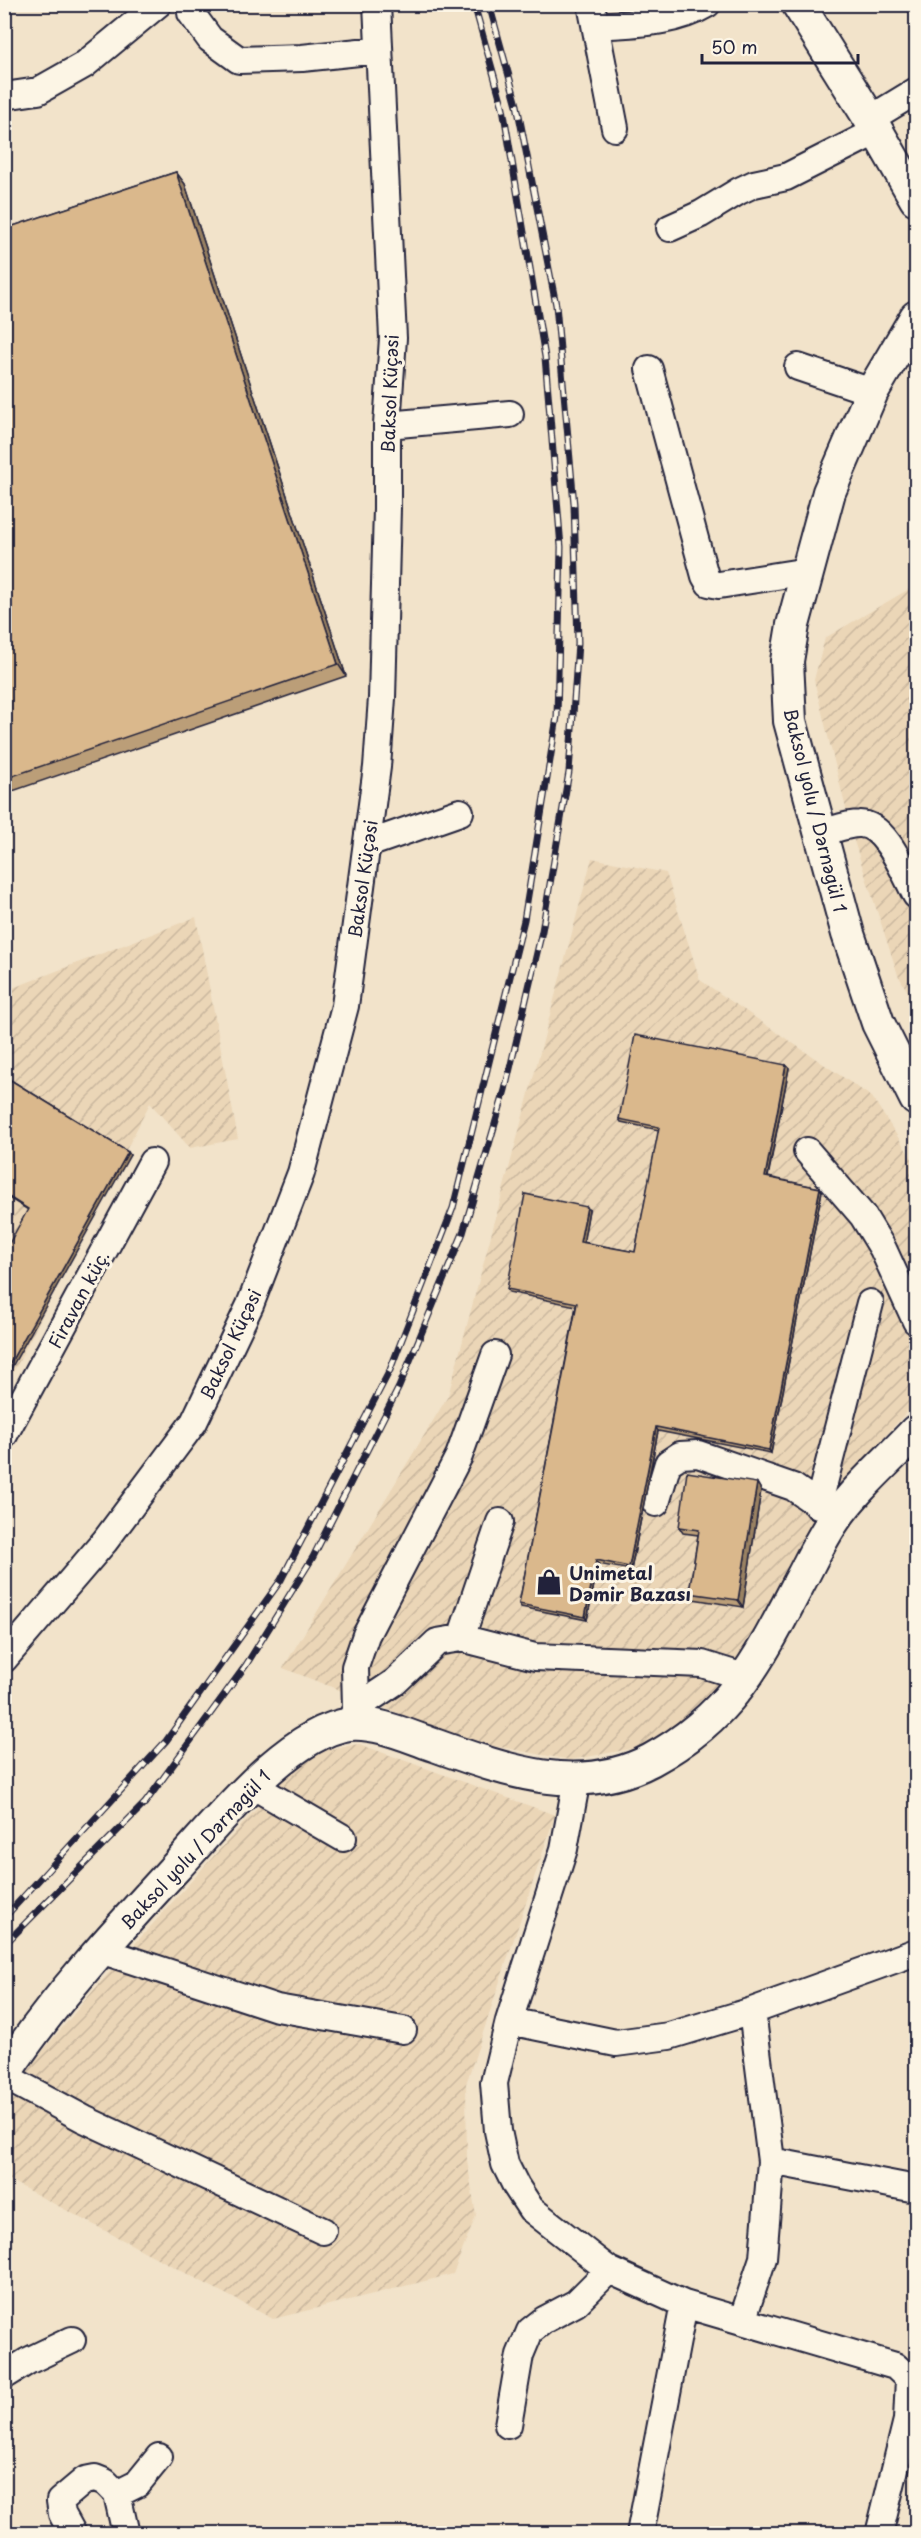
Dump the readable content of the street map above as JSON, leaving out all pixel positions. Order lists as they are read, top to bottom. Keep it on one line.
{"streets":{"main road":["Baksol yolu / Dərnəgül 1"],"street":["Baksol Küçəsi","Firavan küç."]},"places":{"shop":["Unimetal Dəmir Bazası"]},"scale_bar":"50 m"}
